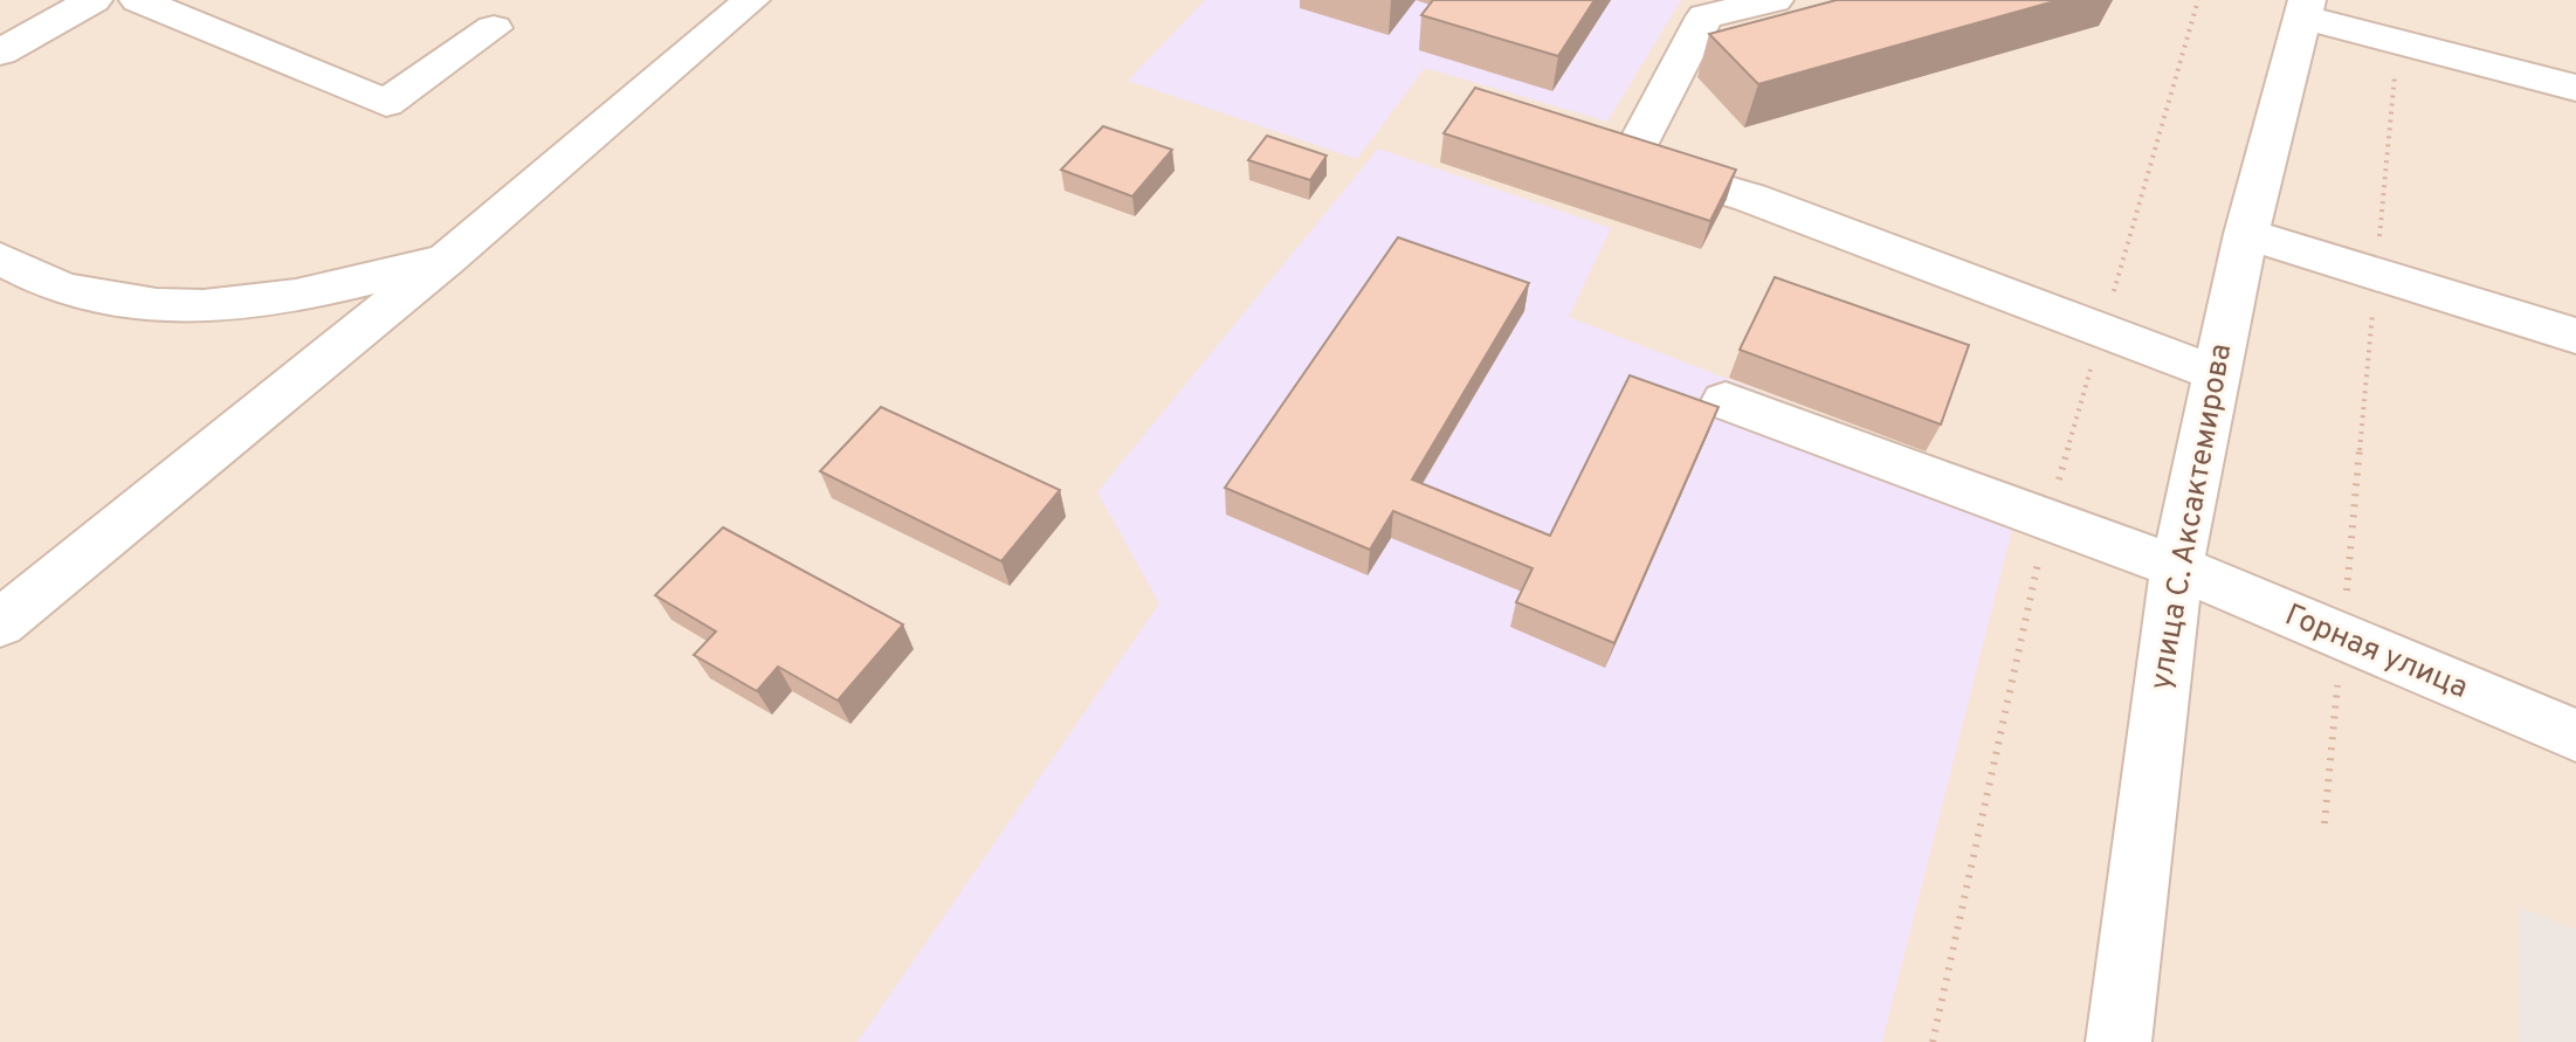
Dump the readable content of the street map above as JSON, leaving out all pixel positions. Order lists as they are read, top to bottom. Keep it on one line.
{"streets":{"street":["улица С. Аксактемирова","Горная улица"]},"crossings":[["улица С. Аксактемирова","Горная улица"]]}
